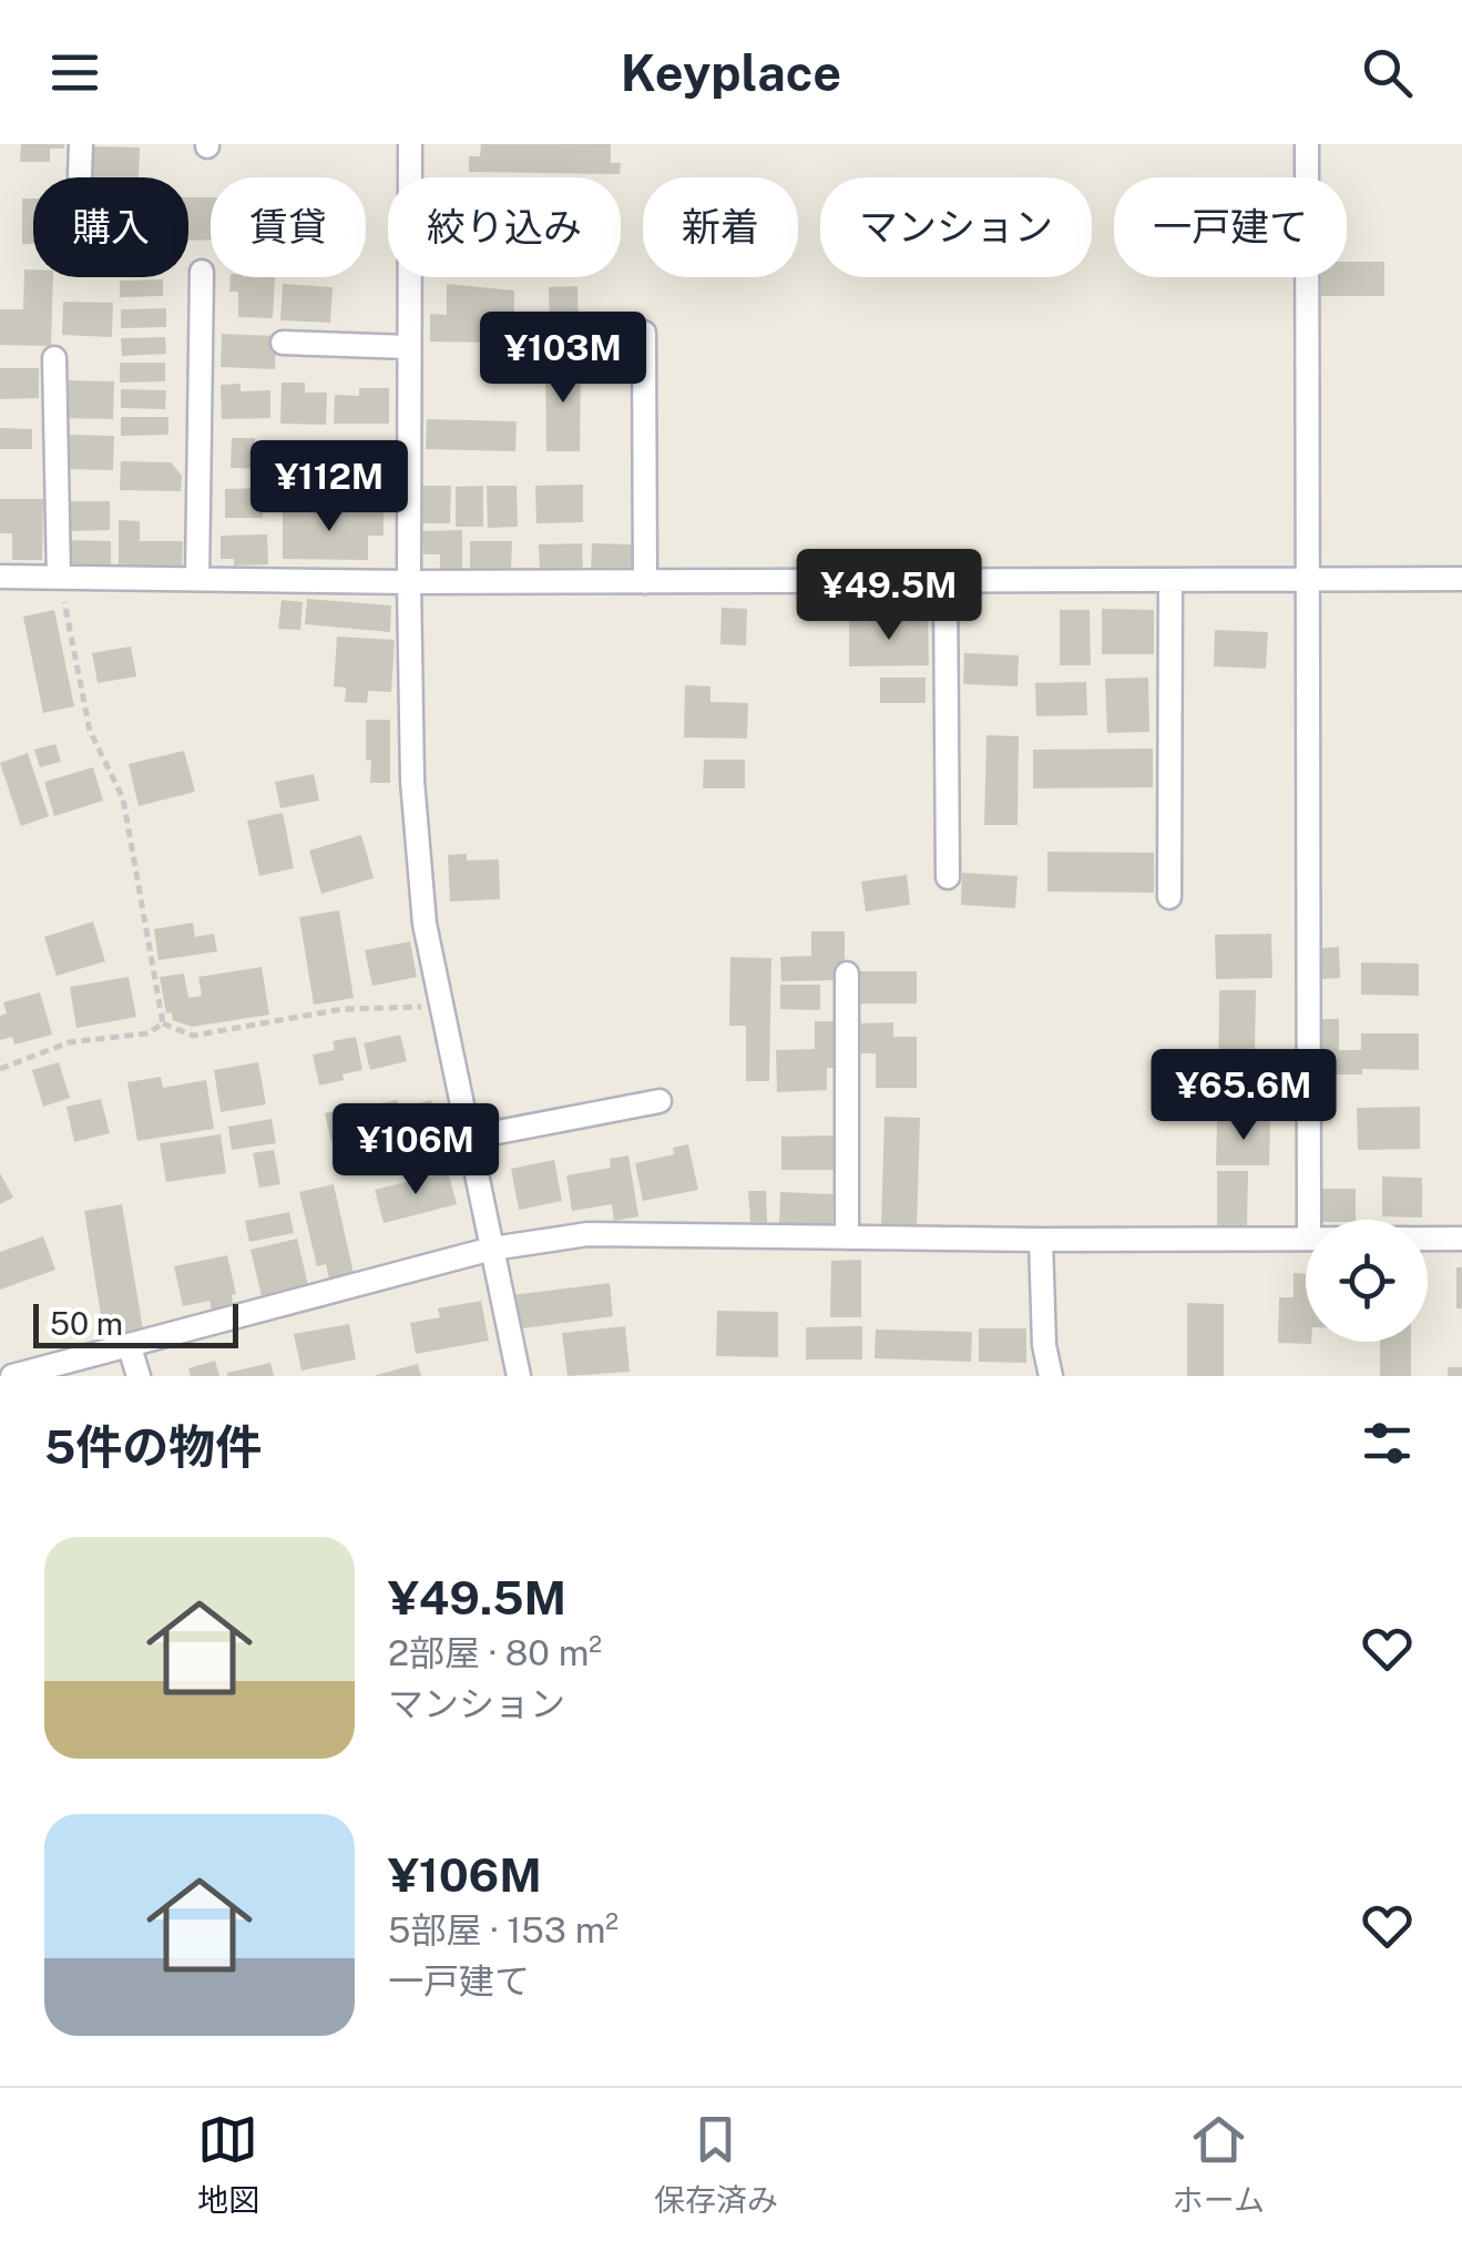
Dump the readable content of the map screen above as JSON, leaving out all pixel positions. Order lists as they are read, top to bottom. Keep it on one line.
{"scale_bar":"50 m","page":{"header":"Keyplace","chip":["購入","賃貸","絞り込み","新着","マンション","一戸建て"],"price":["¥103M","¥112M","¥49.5M","¥65.6M","¥106M"],"scale":"50 m","heading":"5件の物件","list":[{"name":"¥49.5M","note":"2部屋 · 80 m² · マンション"},{"name":"¥106M","note":"5部屋 · 153 m² · 一戸建て"}],"tabs":["地図","保存済み","ホーム"]}}
